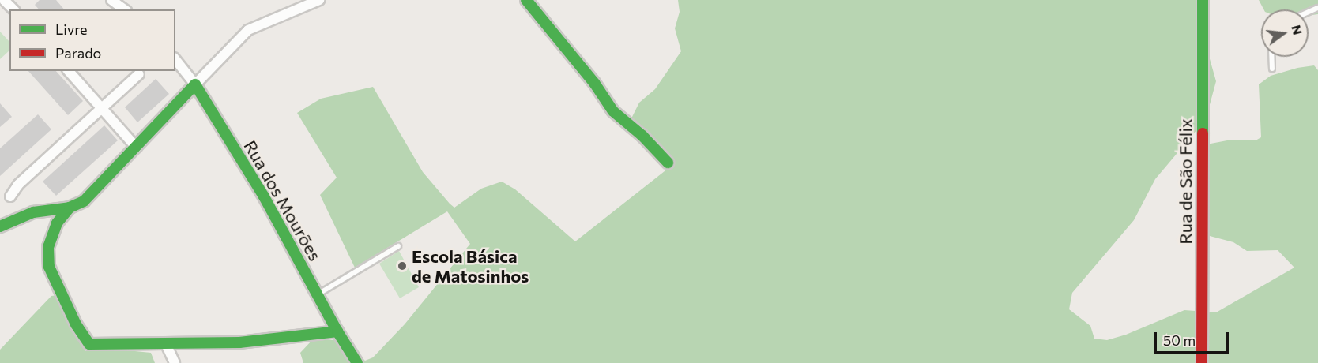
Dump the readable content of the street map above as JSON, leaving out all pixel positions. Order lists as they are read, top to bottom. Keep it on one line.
{"streets":{"street":["Rua de São Félix","Rua dos Mourões"]},"places":["Escola Básica de Matosinhos"],"legend":["Livre","Parado"],"scale_bar":"50 m","north":"right"}
